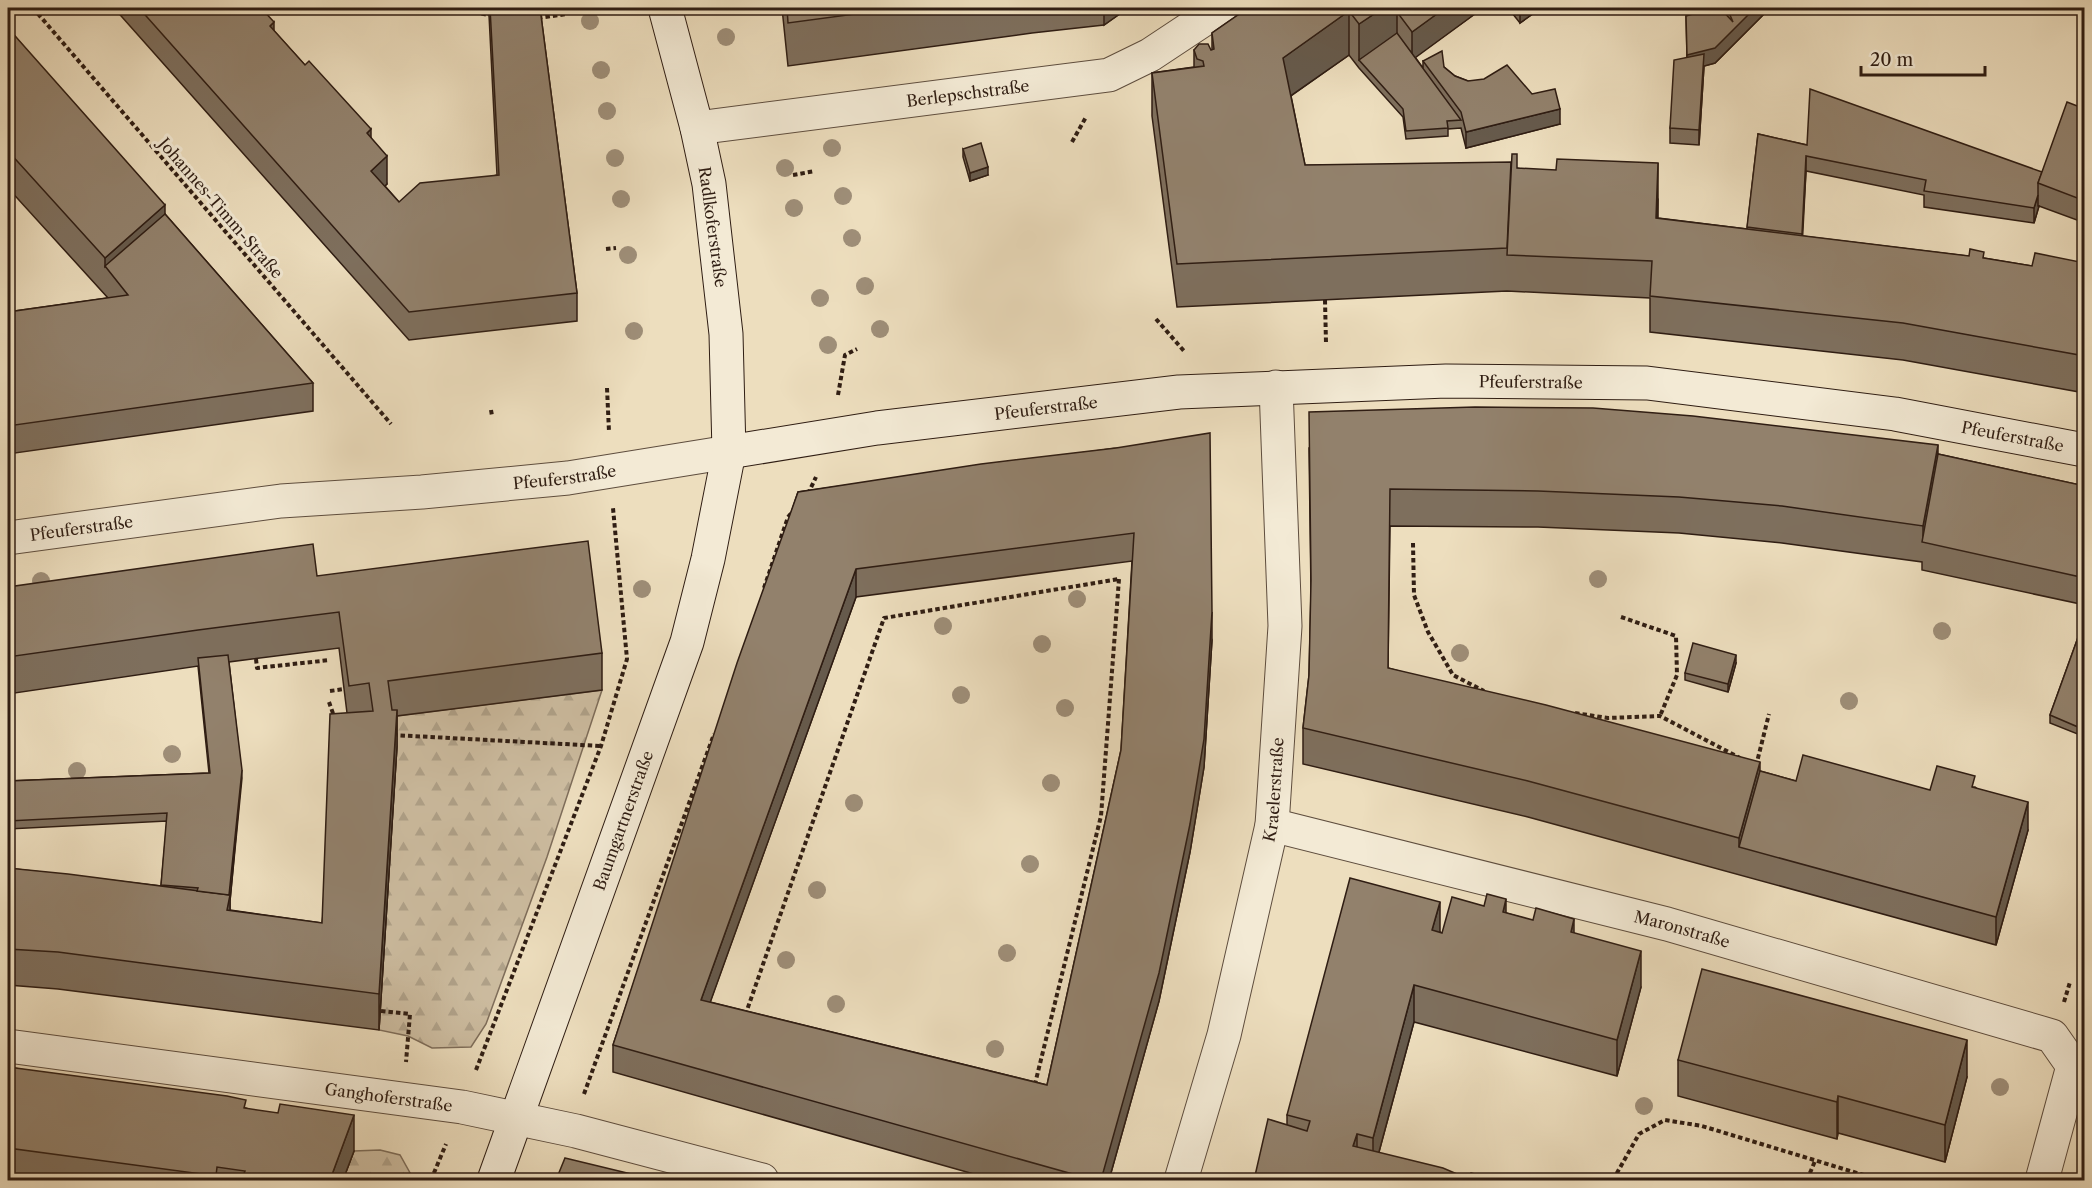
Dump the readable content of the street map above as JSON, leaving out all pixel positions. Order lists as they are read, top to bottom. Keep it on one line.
{"streets":{"street":["Berlepschstraße","Radlkoferstraße","Pfeuferstraße","Kraelerstraße","Baumgartnerstraße","Maronstraße","Ganghoferstraße"],"path":["Johannes-Timm-Straße"]},"crossings":[["Berlepschstraße","Radlkoferstraße"],["Radlkoferstraße","Pfeuferstraße"],["Radlkoferstraße","Baumgartnerstraße"],["Pfeuferstraße","Kraelerstraße"],["Pfeuferstraße","Baumgartnerstraße"],["Kraelerstraße","Maronstraße"],["Baumgartnerstraße","Ganghoferstraße"]],"scale_bar":"20 m"}
